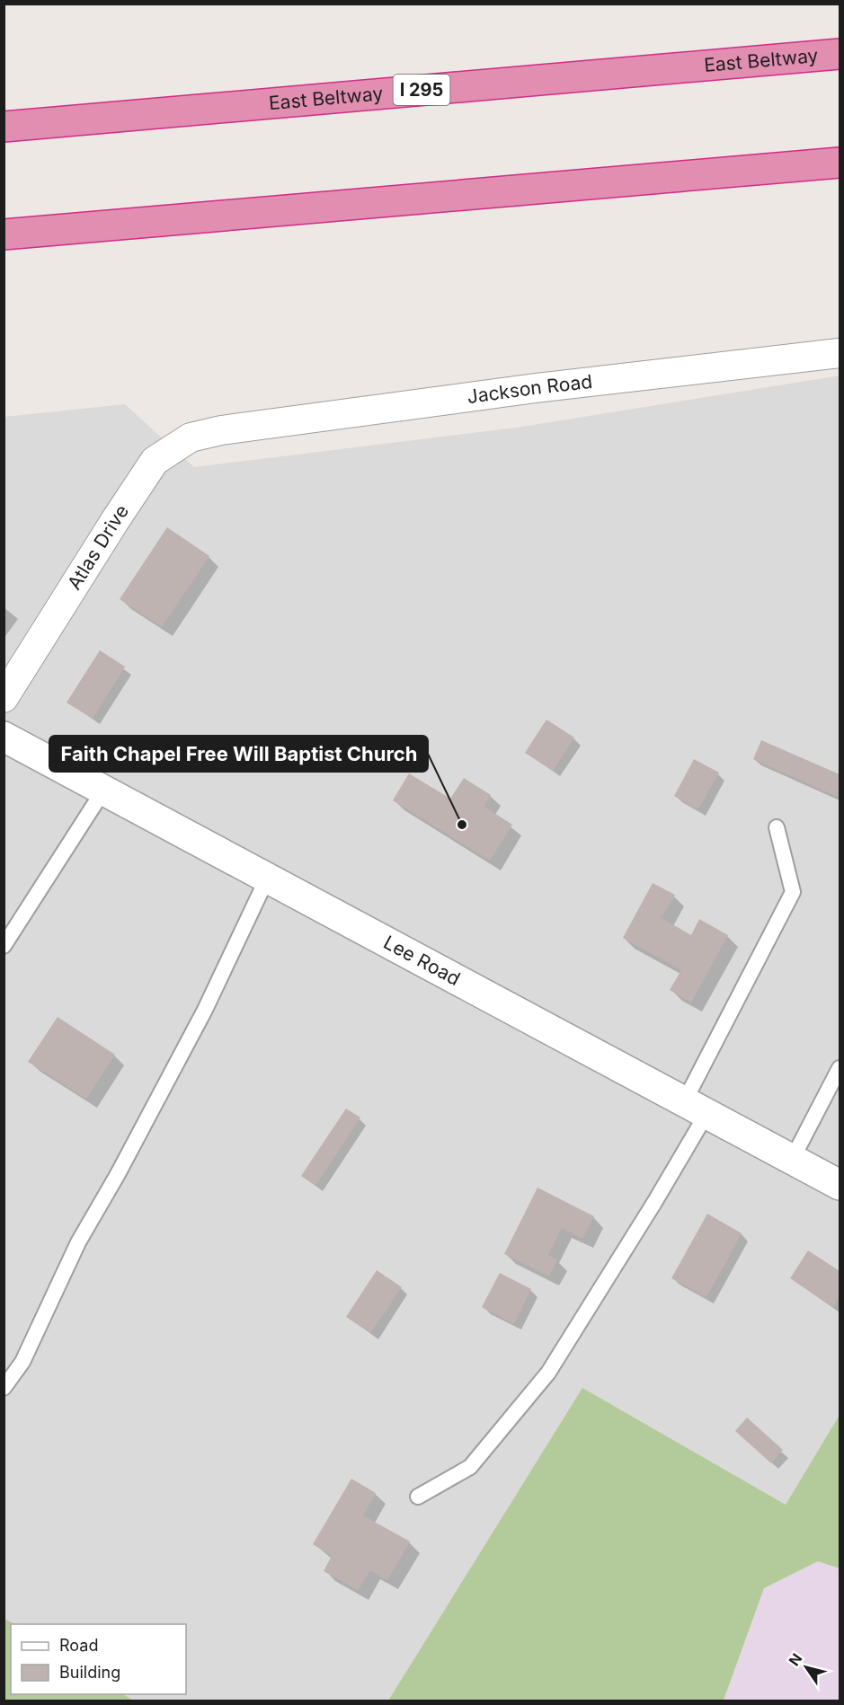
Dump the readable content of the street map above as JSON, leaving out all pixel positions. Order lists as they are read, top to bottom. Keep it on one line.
{"streets":{"highway":["East Beltway","I 295"],"street":["Jackson Road","Atlas Drive","Lee Road"]},"crossings":[["Jackson Road","Atlas Drive"]],"places":["Faith Chapel Free Will Baptist Church"],"legend":["Road","Building"],"north":"top left"}
